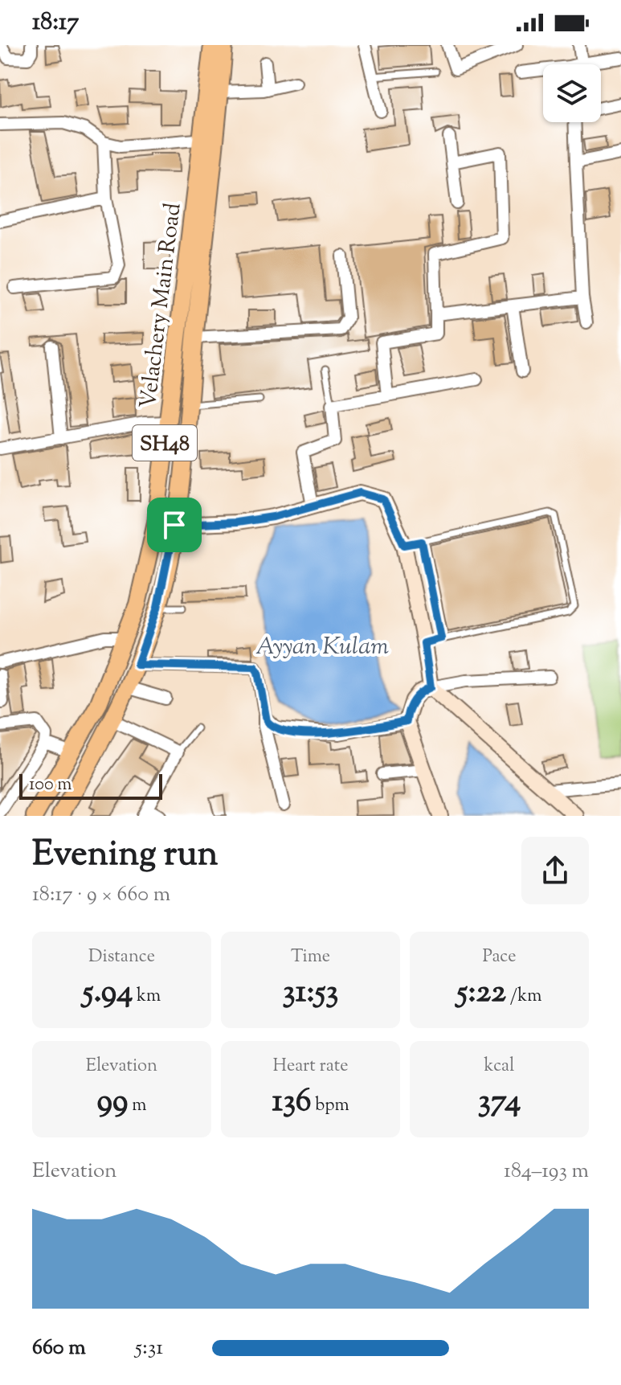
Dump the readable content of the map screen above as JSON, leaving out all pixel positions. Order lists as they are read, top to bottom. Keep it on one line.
{"streets":{"main road":["Velachery Main Road","SH48"]},"water":["Ayyan Kulam"],"scale_bar":"100 m","page":{"status":"18:17","scale":"100 m","heading":["Evening run","18:17 · 9 × 660 m"],"stats":[["Distance","5.94 km"],["Time","31:53"],["Pace","5:22 /km"],["Elevation","99 m"],["Heart rate","136 bpm"],["kcal","374"]],"chart":["Elevation","184–193 m"],"list":[{"name":"660 m","note":"5:31"}]}}
